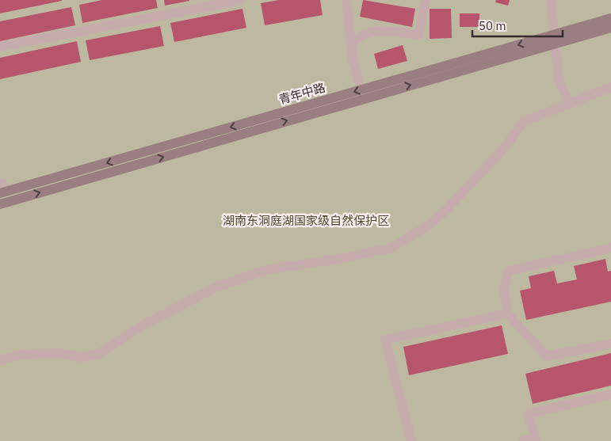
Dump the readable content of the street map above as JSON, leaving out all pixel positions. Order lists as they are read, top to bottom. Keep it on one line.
{"streets":{"main road":["青年中路"]},"parks":["湖南东洞庭湖国家级自然保护区"],"scale_bar":"50 m"}
